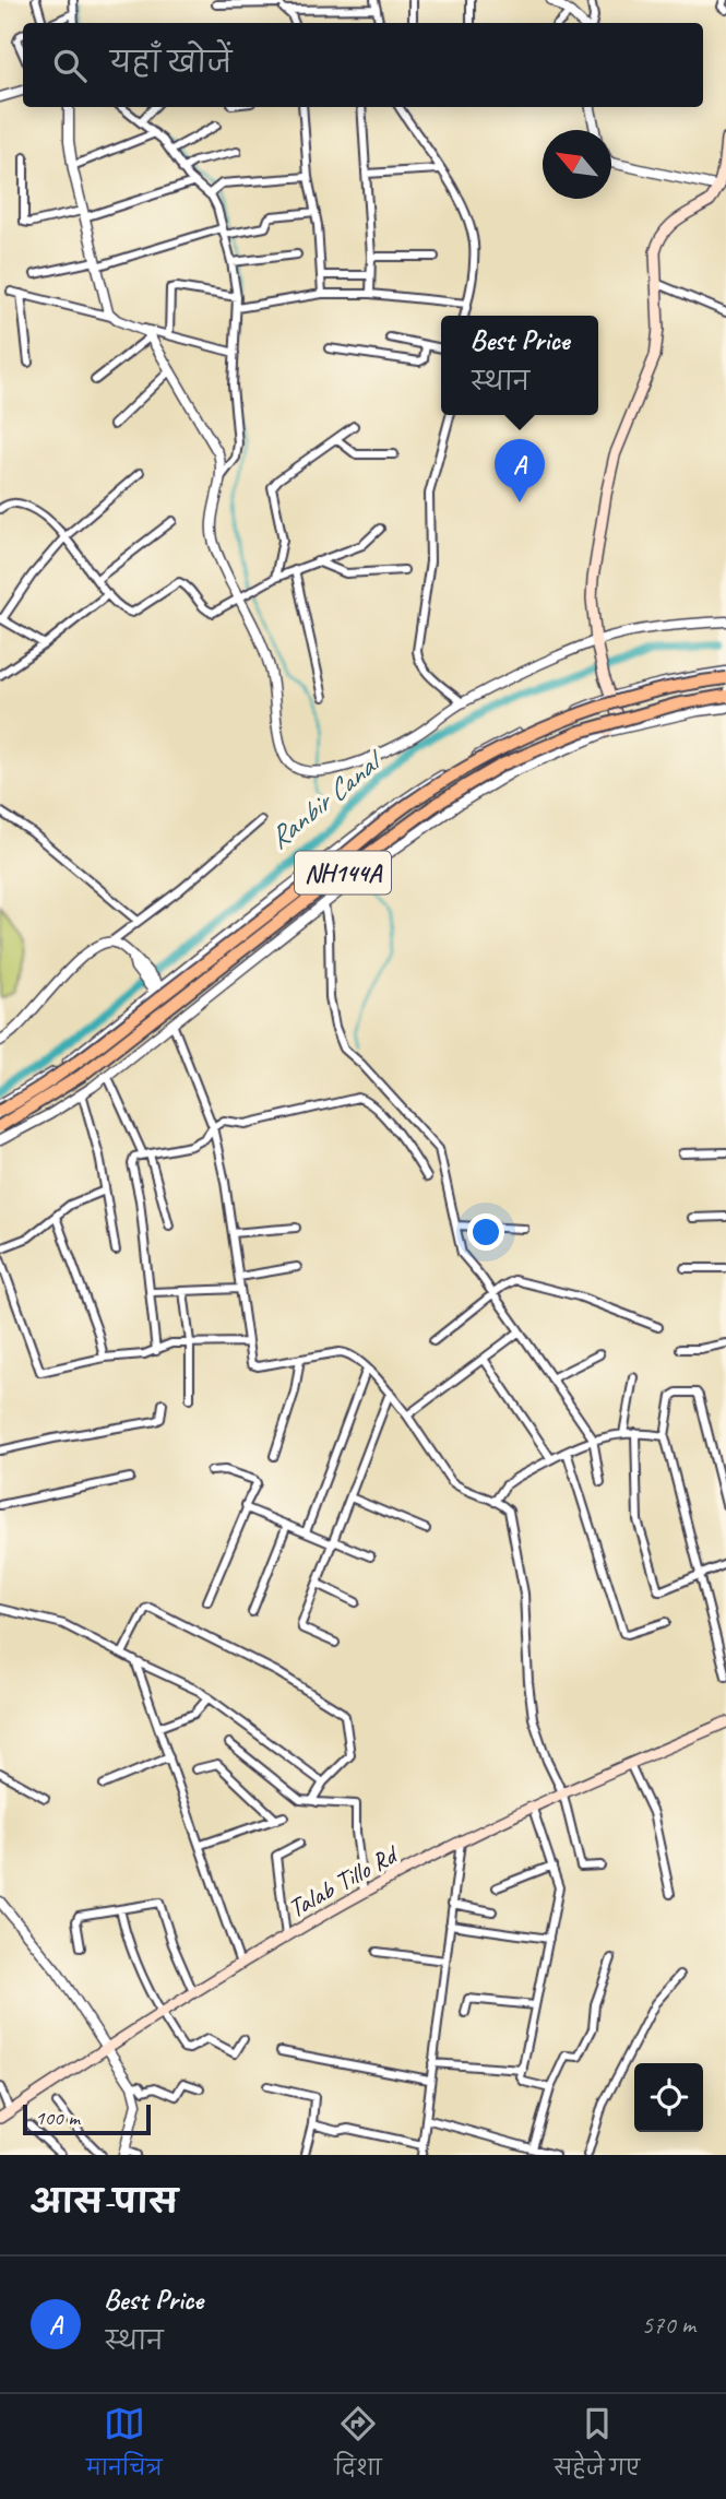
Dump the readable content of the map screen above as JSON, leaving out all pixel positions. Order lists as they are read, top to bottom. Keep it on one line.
{"streets":{"highway":["NH144A"],"main road":["Talab Tillo Rd"]},"water":["Ranbir Canal"],"scale_bar":"100 m","north":"top left","page":{"search":"यहाँ खोजें","popup":["Best Price","स्थान"],"pins":"A","scale":"100 m","heading":"आस-पास","list":[{"mark":"A","name":"Best Price","note":"स्थान","value":"570 m"}],"nav":["मानचित्र","दिशा","सहेजे गए"]}}
